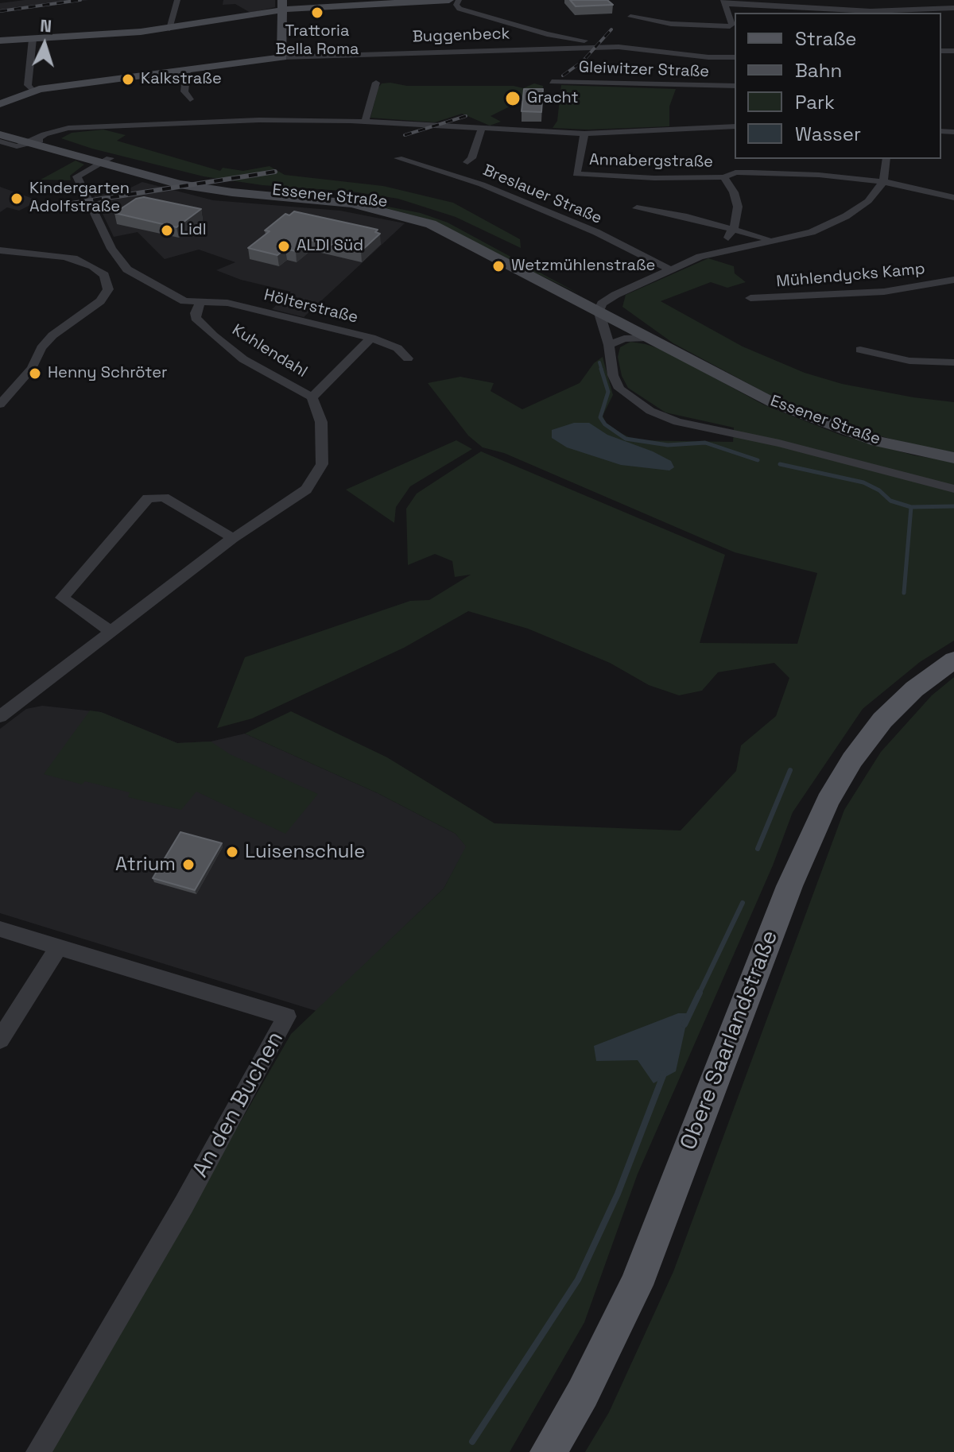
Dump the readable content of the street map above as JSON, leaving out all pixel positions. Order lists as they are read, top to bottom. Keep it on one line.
{"streets":{"main road":["Obere Saarlandstraße"],"street":["Buggenbeck","Gleiwitzer Straße","Annabergstraße","Breslauer Straße","Essener Straße","Mühlendycks Kamp","Hölterstraße","Kuhlendahl","An den Buchen"]},"crossings":[["Hölterstraße","Kuhlendahl"]],"places":["Trattoria Bella Roma","Kalkstraße","Gracht","Kindergarten Adolfstraße","Lidl","ALDI Süd","Wetzmühlenstraße","Henny Schröter","Luisenschule","Atrium"],"legend":["Straße","Bahn","Park","Wasser"],"north":"top"}
